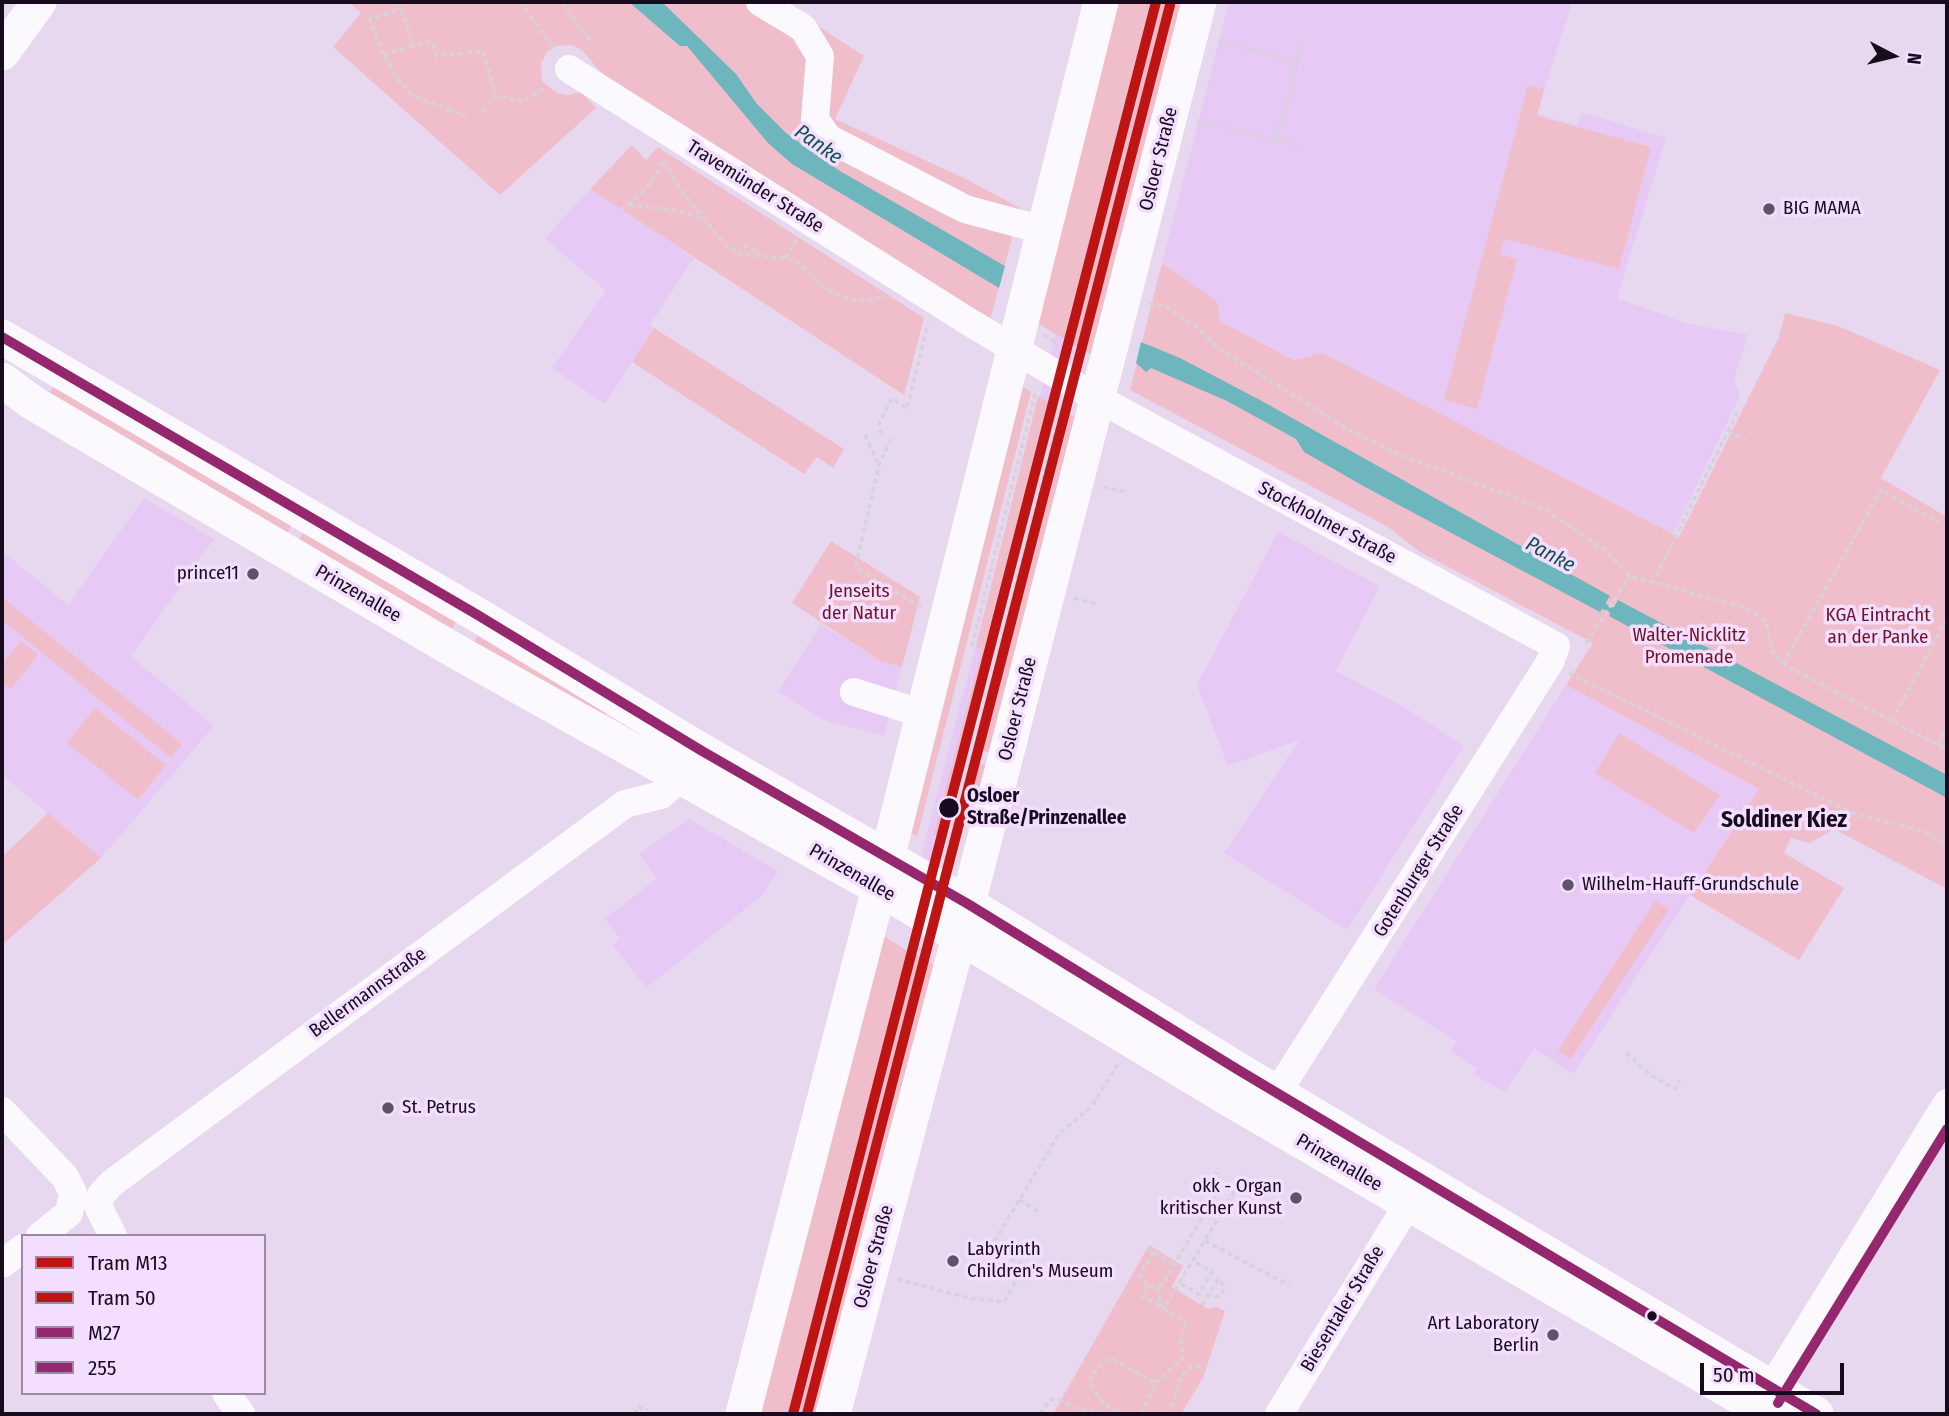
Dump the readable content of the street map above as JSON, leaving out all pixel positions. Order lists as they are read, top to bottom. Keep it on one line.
{"streets":{"main road":["Osloer Straße","Prinzenallee"],"street":["Travemünder Straße","Stockholmer Straße","Gotenburger Straße","Bellermannstraße","Biesentaler Straße"]},"crossings":[["Osloer Straße","Travemünder Straße"],["Osloer Straße","Stockholmer Straße"],["Osloer Straße","Prinzenallee"],["Travemünder Straße","Stockholmer Straße"],["Stockholmer Straße","Gotenburger Straße"],["Prinzenallee","Gotenburger Straße"],["Prinzenallee","Bellermannstraße"],["Prinzenallee","Biesentaler Straße"]],"districts":["Soldiner Kiez"],"water":["Panke"],"parks":["Jenseits der Natur","KGA Eintracht an der Panke","Walter-Nicklitz Promenade"],"places":["BIG MAMA","prince11","Osloer Straße/Prinzenallee","Wilhelm-Hauff-Grundschule","St. Petrus","okk - Organ kritischer Kunst","Labyrinth Children's Museum","Art Laboratory Berlin"],"lines":["tram line M13","tram line 50","transit line M27","transit line 255"],"legend":["Tram M13","Tram 50","M27","255"],"scale_bar":"50 m","north":"right"}
